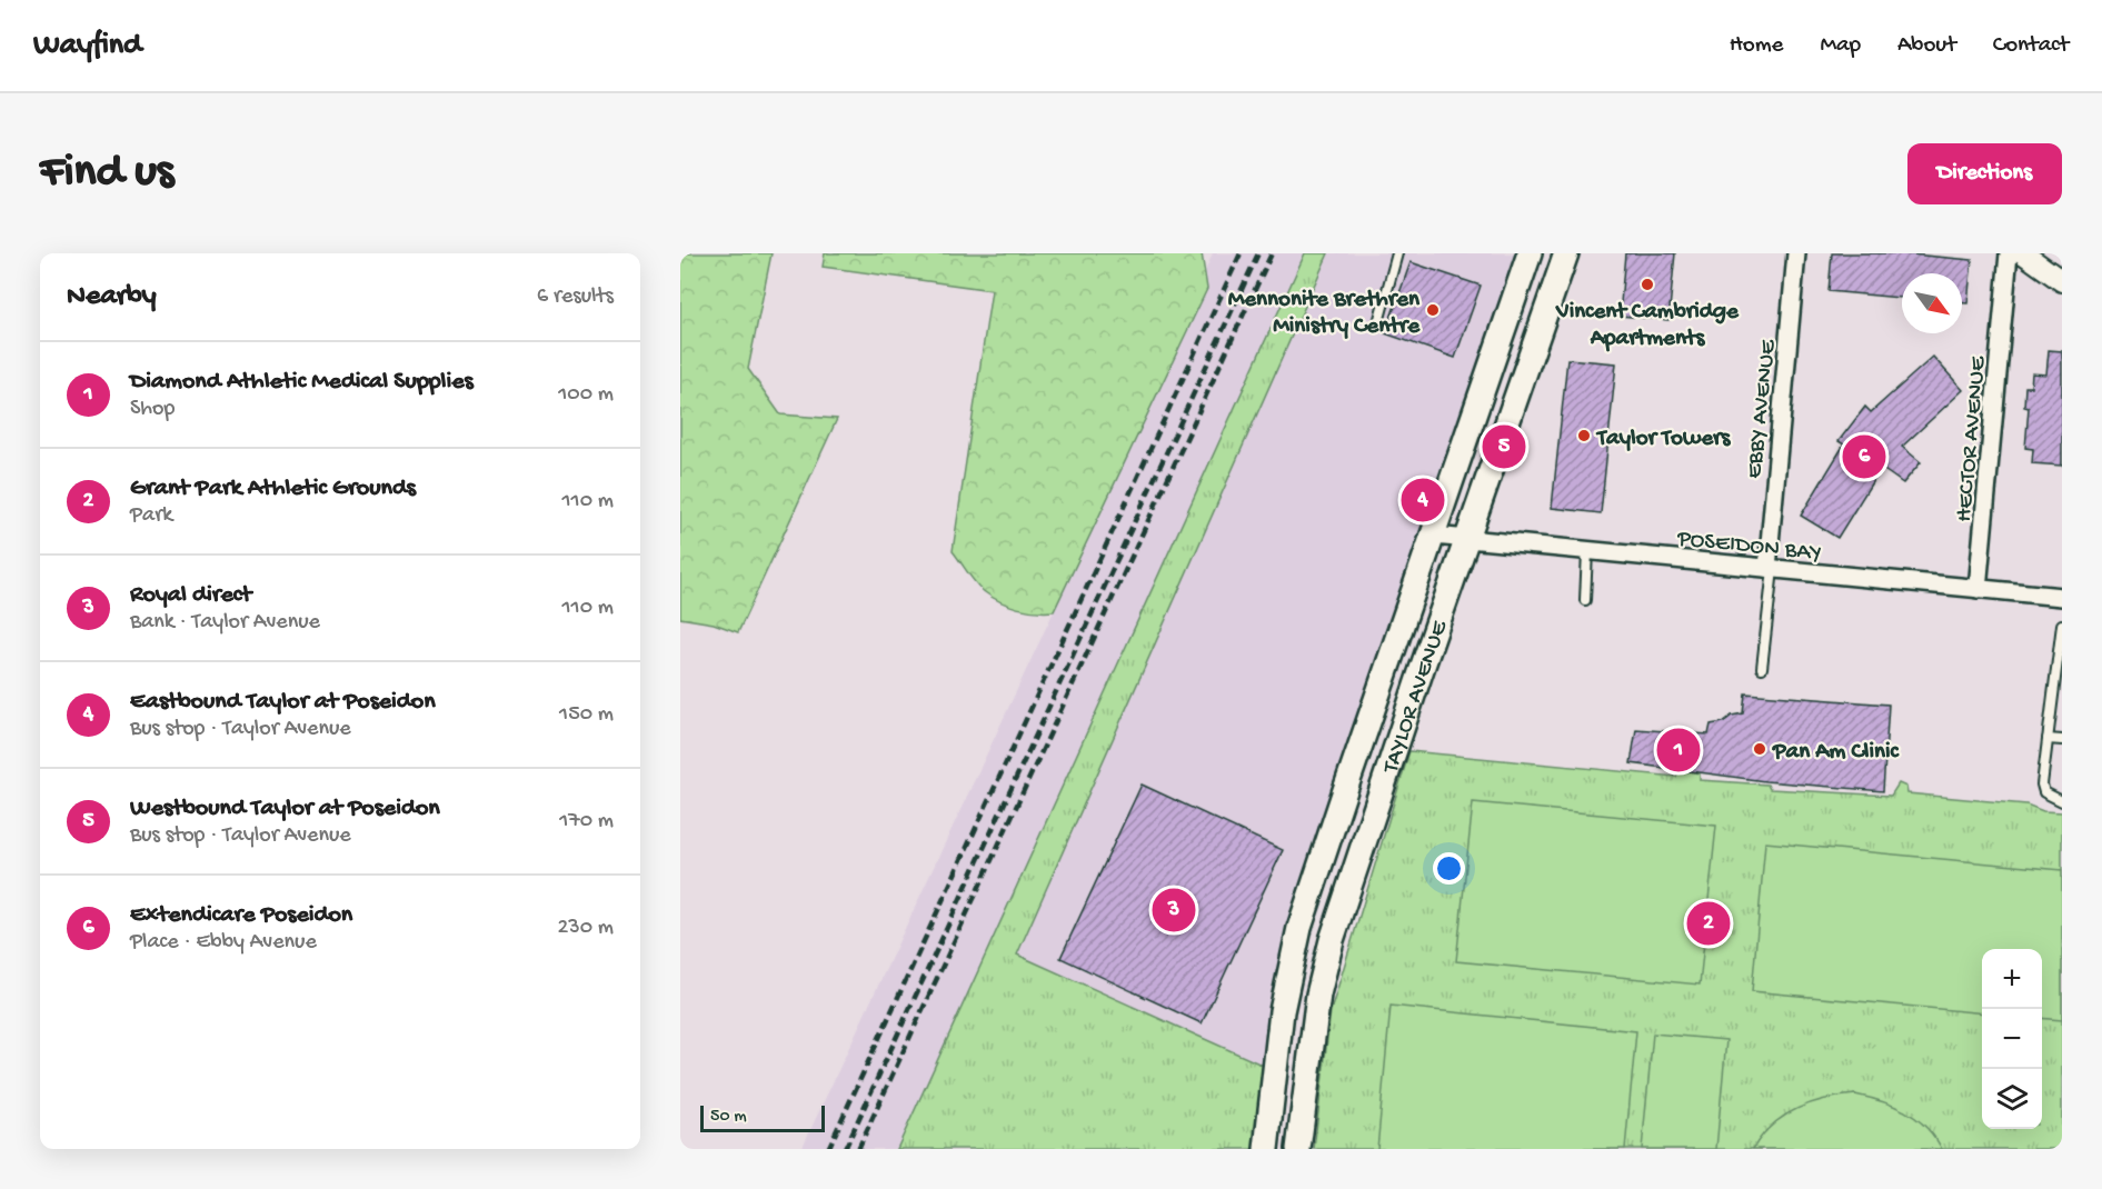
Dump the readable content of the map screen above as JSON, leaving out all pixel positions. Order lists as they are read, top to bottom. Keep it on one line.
{"streets":{"main road":["TAYLOR AVENUE"],"street":["EBBY AVENUE","HECTOR AVENUE","POSEIDON BAY"]},"crossings":[["EBBY AVENUE","POSEIDON BAY"],["HECTOR AVENUE","POSEIDON BAY"],["POSEIDON BAY","TAYLOR AVENUE"]],"places":["Vincent Cambridge Apartments","Mennonite Brethren Ministry Centre","Taylor Towers","Pan Am Clinic"],"scale_bar":"50 m","north":"bottom right","page":{"header":"Wayfind","nav":["Home","Map","About","Contact"],"buttons":"Directions","title":"Find us","heading":["Nearby","6 results"],"list":[{"mark":"1","name":"Diamond Athletic Medical Supplies","note":"Shop","value":"100 m"},{"mark":"2","name":"Grant Park Athletic Grounds","note":"Park","value":"110 m"},{"mark":"3","name":"Royal direct","note":"Bank · Taylor Avenue","value":"110 m"},{"mark":"4","name":"Eastbound Taylor at Poseidon","note":"Bus stop · Taylor Avenue","value":"150 m"},{"mark":"5","name":"Westbound Taylor at Poseidon","note":"Bus stop · Taylor Avenue","value":"170 m"},{"mark":"6","name":"Extendicare Poseidon","note":"Place · Ebby Avenue","value":"230 m"}],"pins":["5","6","4","1","3","2"],"map_buttons":["+","−"],"scale":"50 m"}}
